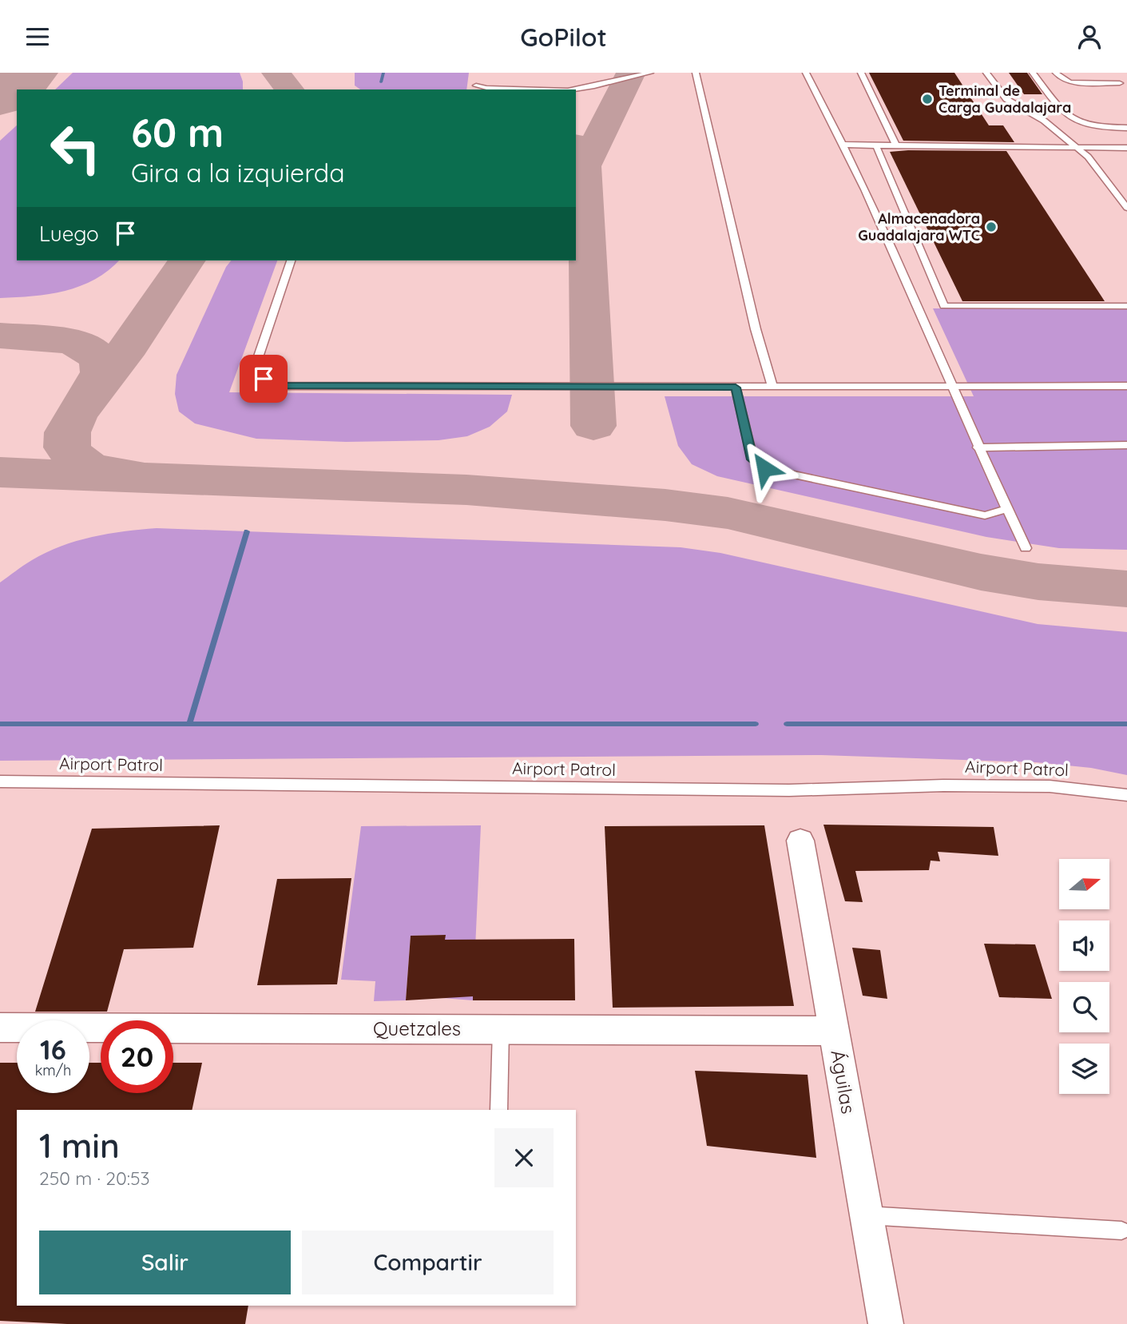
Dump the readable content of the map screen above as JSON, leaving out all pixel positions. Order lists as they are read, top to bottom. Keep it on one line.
{"streets":{"street":["Quetzales","Águilas"],"lane":["Airport Patrol"]},"crossings":[["Quetzales","Águilas"]],"places":["Terminal de Carga Guadalajara","Almacenadora Guadalajara WTC"],"north":"right","page":{"header":"GoPilot","turn":["60 m","Gira a la izquierda"],"then":"Luego","speed":"16 km/h","limit":"20","heading":["1 min","250 m · 20:53"],"buttons":["Salir","Compartir"]}}
